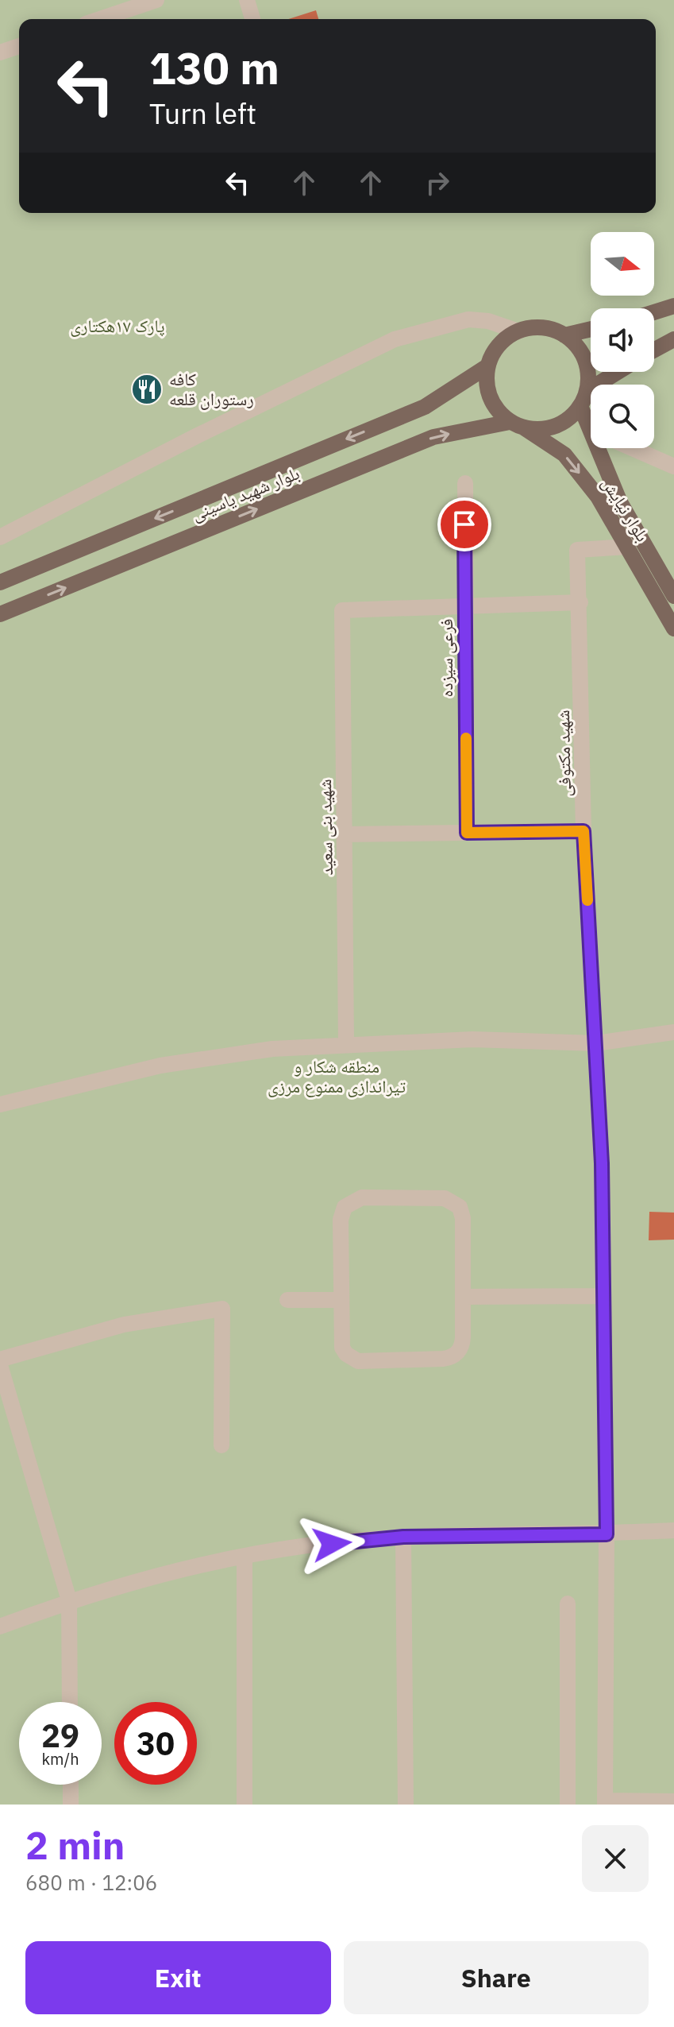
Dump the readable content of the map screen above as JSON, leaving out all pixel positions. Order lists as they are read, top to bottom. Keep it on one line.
{"streets":{"main road":["بلوار شهید یاسینی","بلوار نیایش"],"street":["فرعی سیزده","شهید مکتوفی","شهید بنی سعید"]},"crossings":[["بلوار شهید یاسینی","بلوار نیایش"],["بلوار نیایش","شهید مکتوفی"],["فرعی سیزده","شهید بنی سعید"]],"parks":["پارک ۱۷هکتاری","منطقه شکار و تیراندازی ممنوع مرزی"],"places":{"restaurant":["کافه رستوران قلعه"]},"north":"right","page":{"turn":["130 m","Turn left"],"speed":"29 km/h","limit":"30","heading":["2 min","680 m · 12:06"],"buttons":["Exit","Share"]}}
